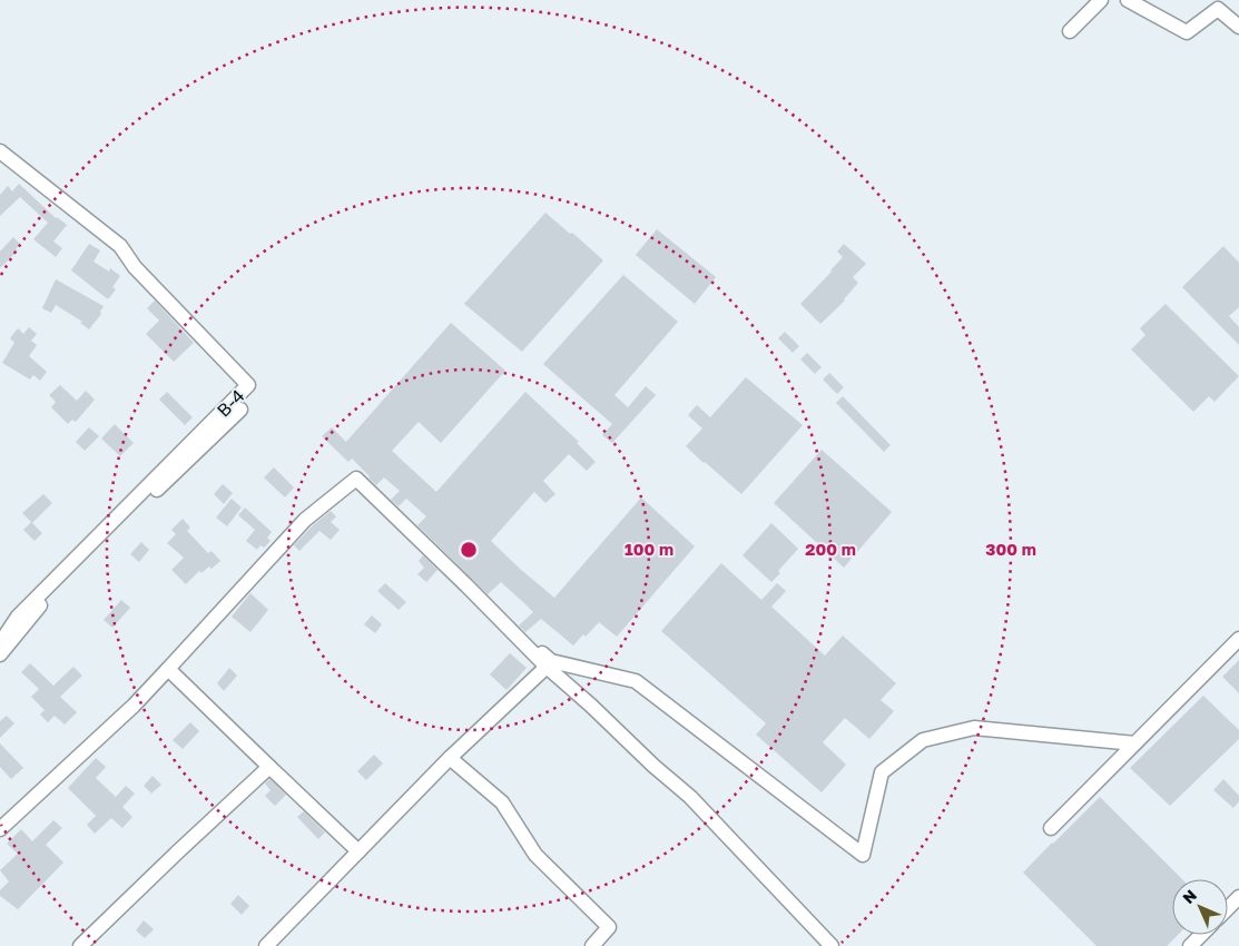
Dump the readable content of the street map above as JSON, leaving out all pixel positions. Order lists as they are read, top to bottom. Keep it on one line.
{"streets":{"street":["B-4"]},"north":"top left","rings":["100 m","200 m","300 m"]}
